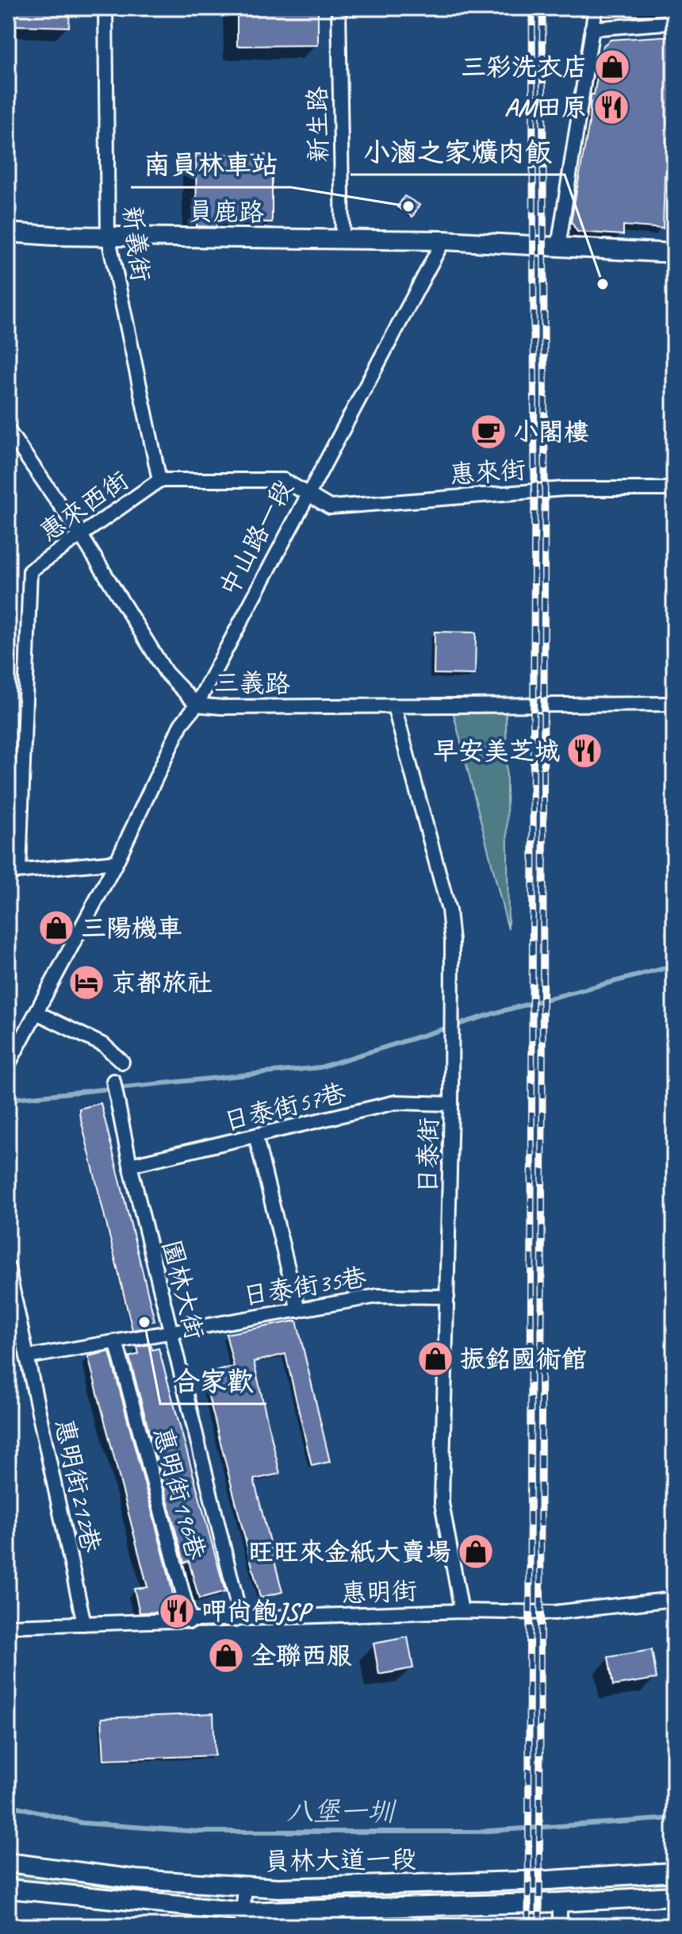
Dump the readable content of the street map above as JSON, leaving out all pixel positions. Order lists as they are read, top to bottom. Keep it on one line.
{"streets":{"main road":["員鹿路","員林大道一段"],"street":["新生路","新義街","惠來街","惠來西街","中山路一段","三義路","日泰街57巷","日泰街","日泰街35巷","園林大街","惠明街212巷","惠明街196巷","惠明街"]},"crossings":[["新生路","員鹿路"],["員鹿路","新義街"],["員鹿路","中山路一段"],["新義街","惠來西街"],["惠來街","惠來西街"],["惠來街","中山路一段"],["惠來西街","中山路一段"],["惠來西街","三義路"],["中山路一段","三義路"],["三義路","日泰街"],["日泰街57巷","日泰街"],["日泰街57巷","園林大街"],["日泰街","日泰街35巷"],["日泰街","惠明街"],["日泰街35巷","園林大街"],["日泰街35巷","惠明街212巷"],["日泰街35巷","惠明街196巷"],["園林大街","惠明街"],["惠明街212巷","惠明街"],["惠明街196巷","惠明街"]],"water":["八堡一圳"],"places":{"shop":["三彩洗衣店","三陽機車","振銘國術館","旺旺來金紙大賣場","全聯西服"],"restaurant":["AM田原","早安美芝城","呷尚飽JSP"],"other":["南員林車站","小滷之家爌肉飯","合家歡"],"cafe":["小閣樓"],"hotel":["京都旅社"]}}
